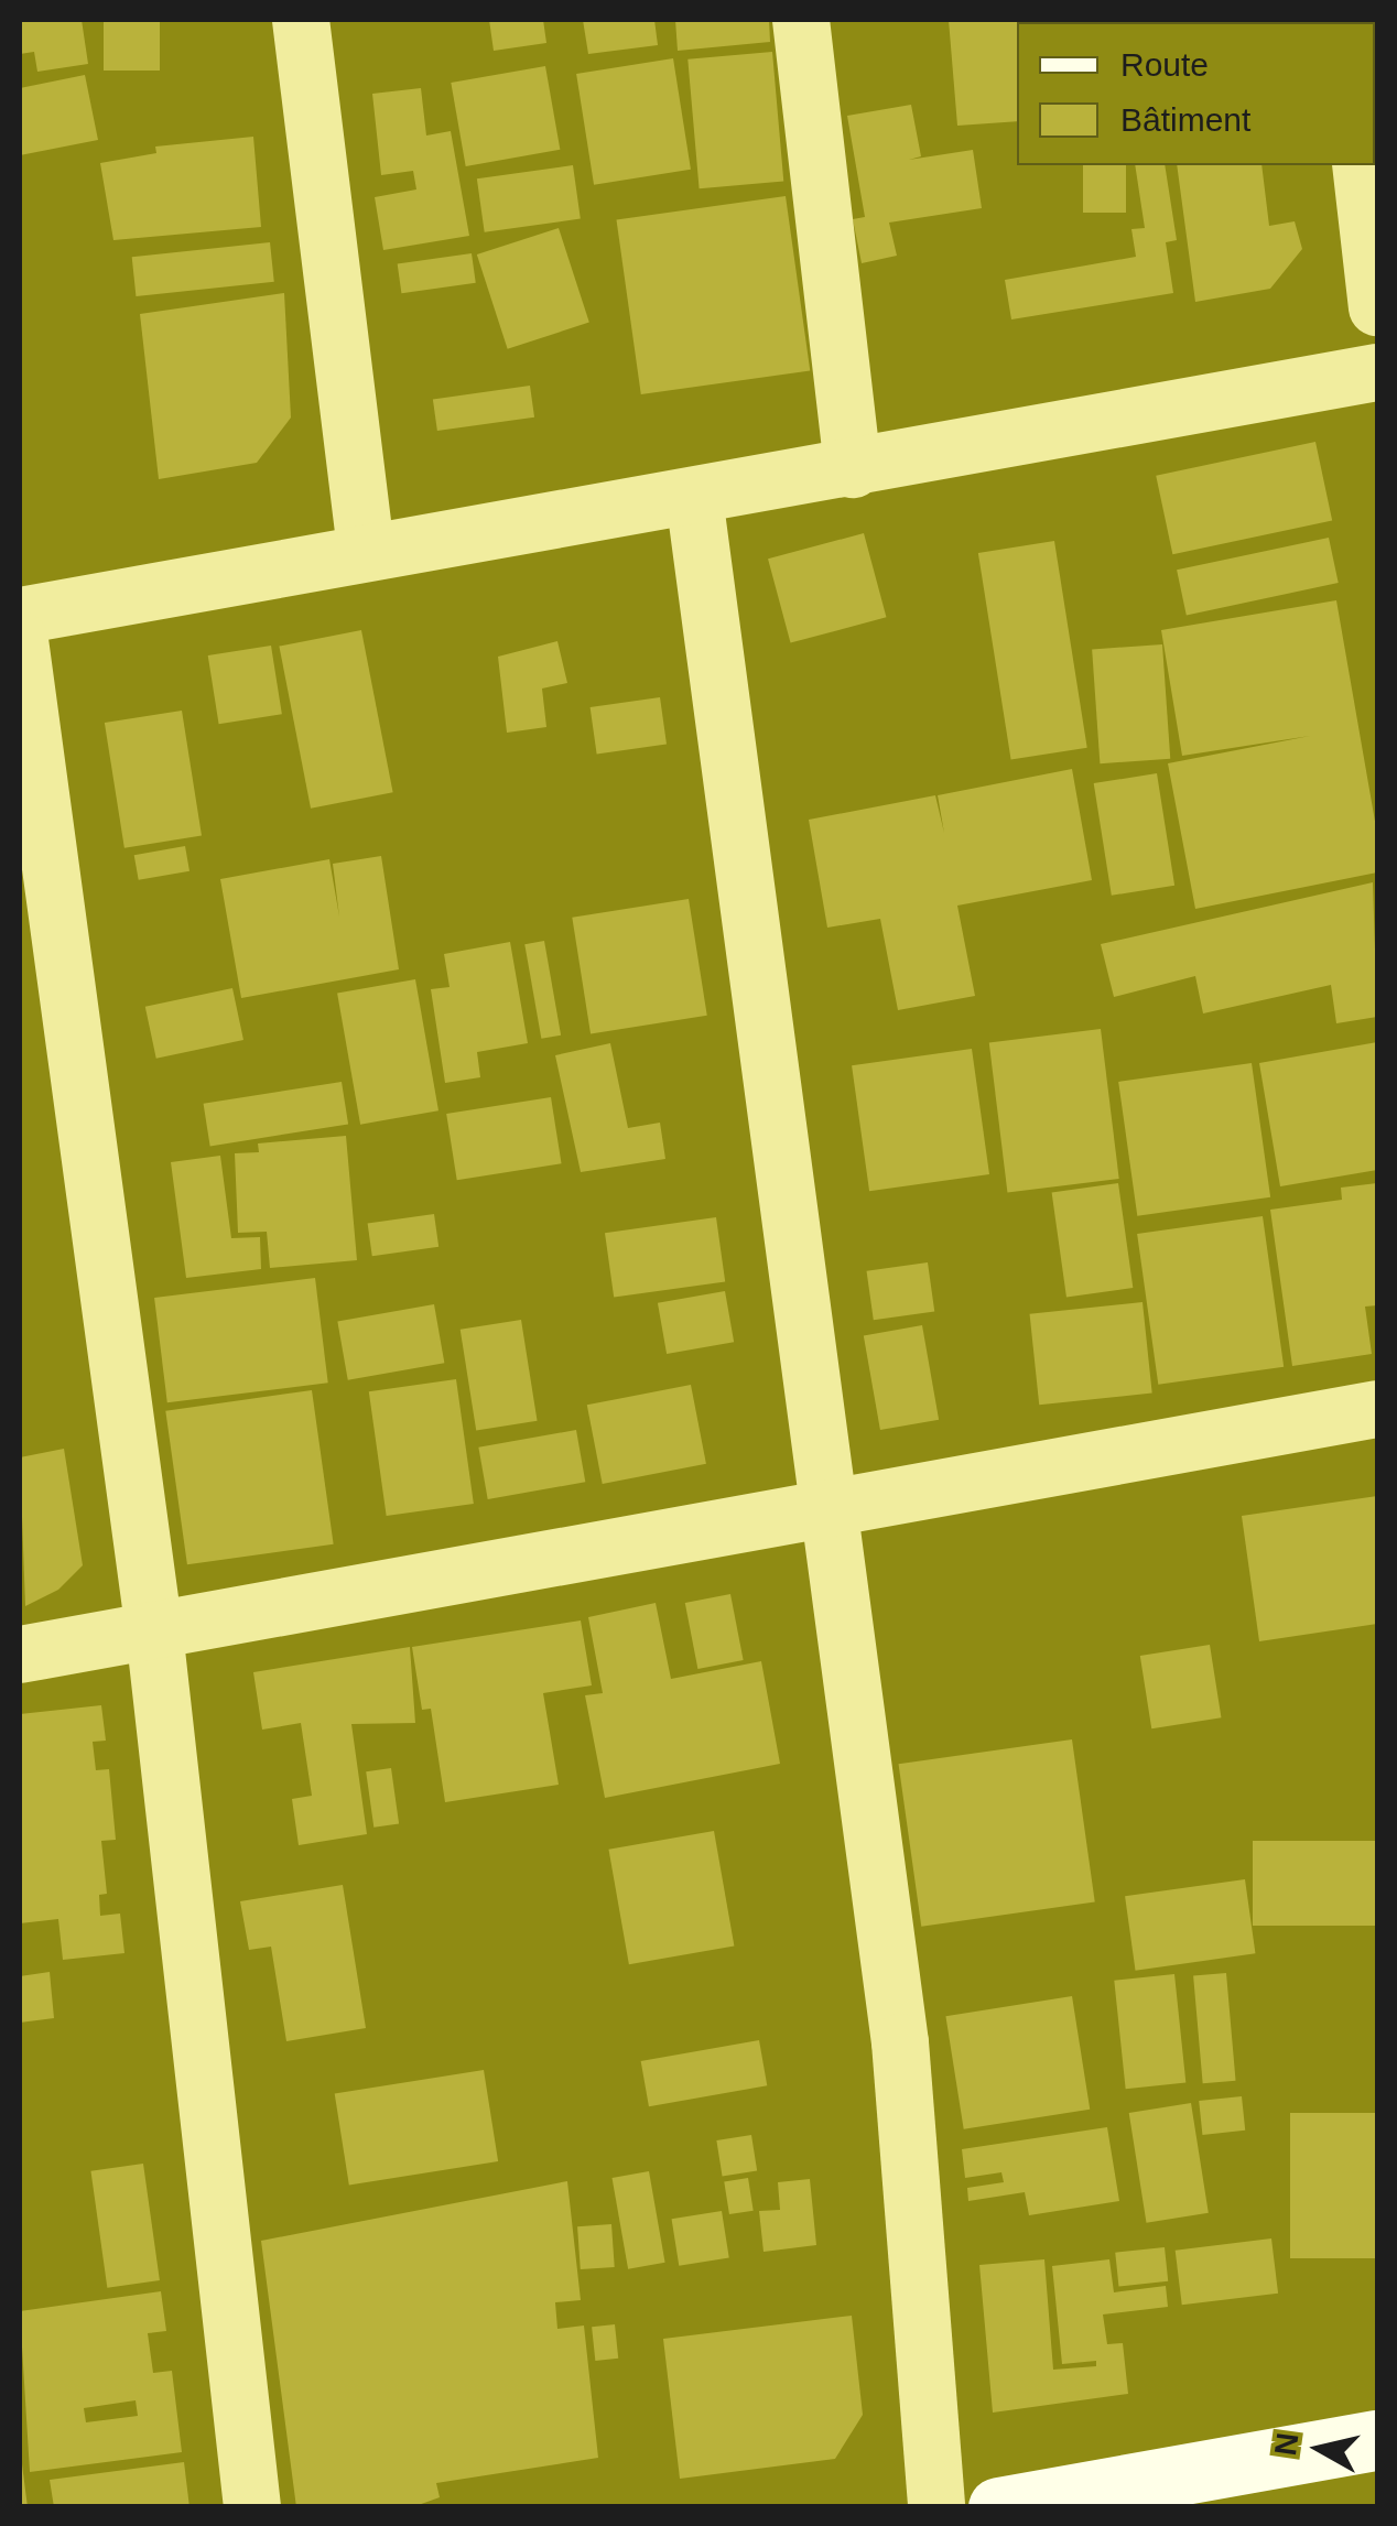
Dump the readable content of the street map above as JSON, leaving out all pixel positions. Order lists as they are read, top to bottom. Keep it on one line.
{"legend":["Route","Bâtiment"],"north":"left"}
